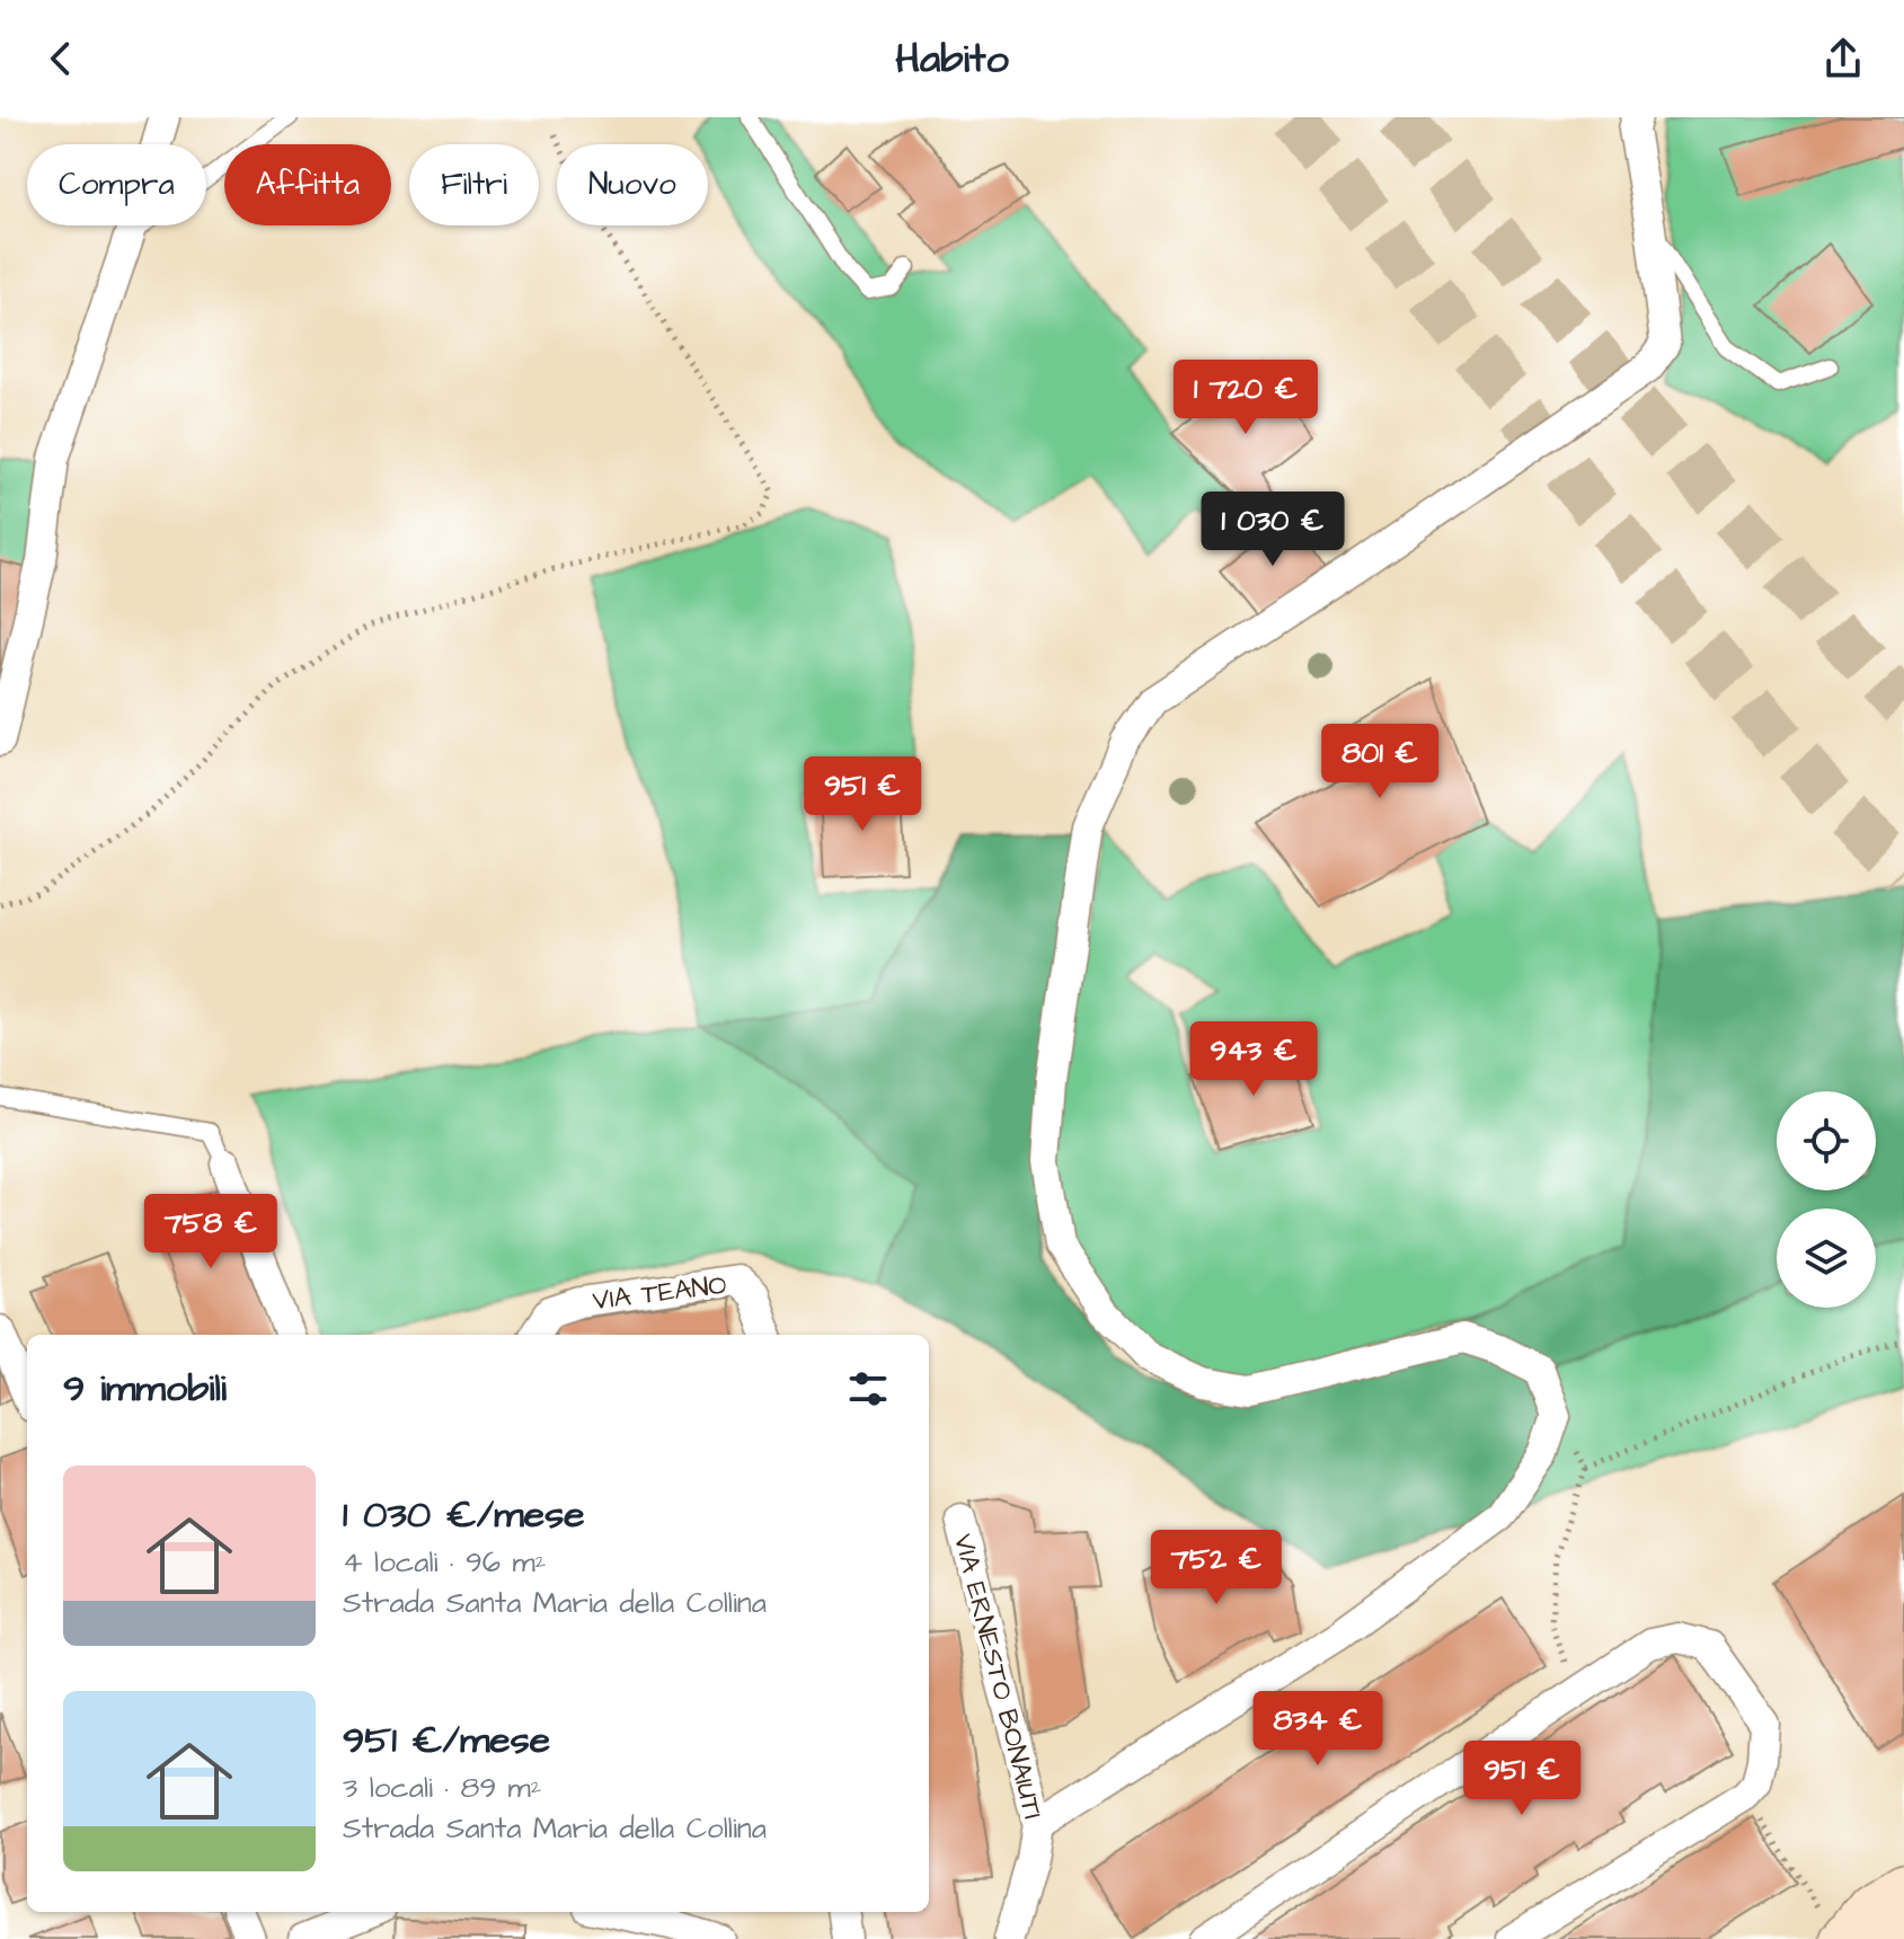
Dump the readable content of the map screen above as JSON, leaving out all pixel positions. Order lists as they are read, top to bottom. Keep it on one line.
{"streets":{"street":["VIA TEANO","VIA ERNESTO BONAIUTI"]},"page":{"header":"Habito","chip":["Compra","Affitta","Filtri","Nuovo"],"price":["1 720 €","1 030 €","801 €","951 €","943 €","758 €","752 €","834 €","951 €"],"heading":"9 immobili","list":[{"name":"1 030 €/mese","note":"4 locali · 96 m² · Strada Santa Maria della Collina"},{"name":"951 €/mese","note":"3 locali · 89 m² · Strada Santa Maria della Collina"}]}}
